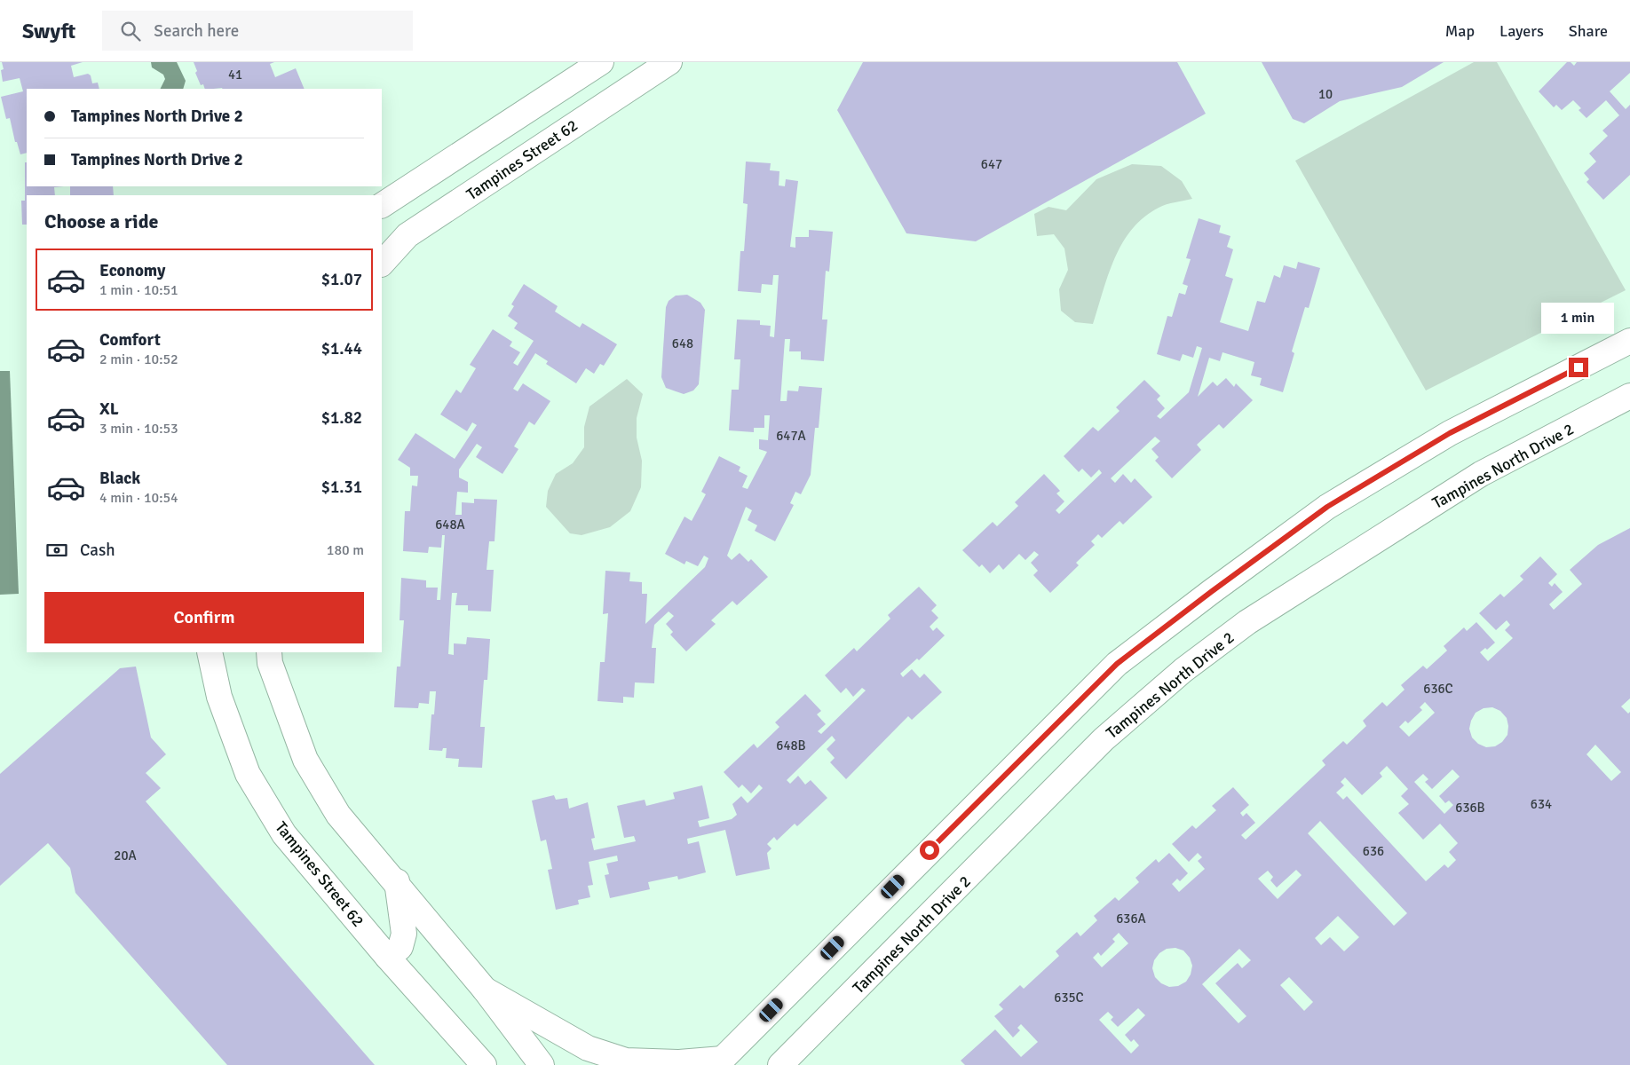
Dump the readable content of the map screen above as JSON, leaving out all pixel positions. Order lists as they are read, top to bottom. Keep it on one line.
{"streets":{"street":["Tampines Street 62","Tampines North Drive 2"]},"house_numbers":["41","10","647","648","647A","648A","636C","648B","634","636B","636","20A","636A","635C"],"page":{"header":"Swyft","search":"Search here","nav":["Map","Layers","Share"],"banner":["Tampines North Drive 2","Tampines North Drive 2"],"heading":"Choose a ride","list":[{"name":"Economy","note":"1 min · 10:51","value":"$1.07"},{"name":"Comfort","note":"2 min · 10:52","value":"$1.44"},{"name":"XL","note":"3 min · 10:53","value":"$1.82"},{"name":"Black","note":"4 min · 10:54","value":"$1.31"}],"bubble":"1 min","pay":["Cash","180 m"],"buttons":"Confirm"}}
